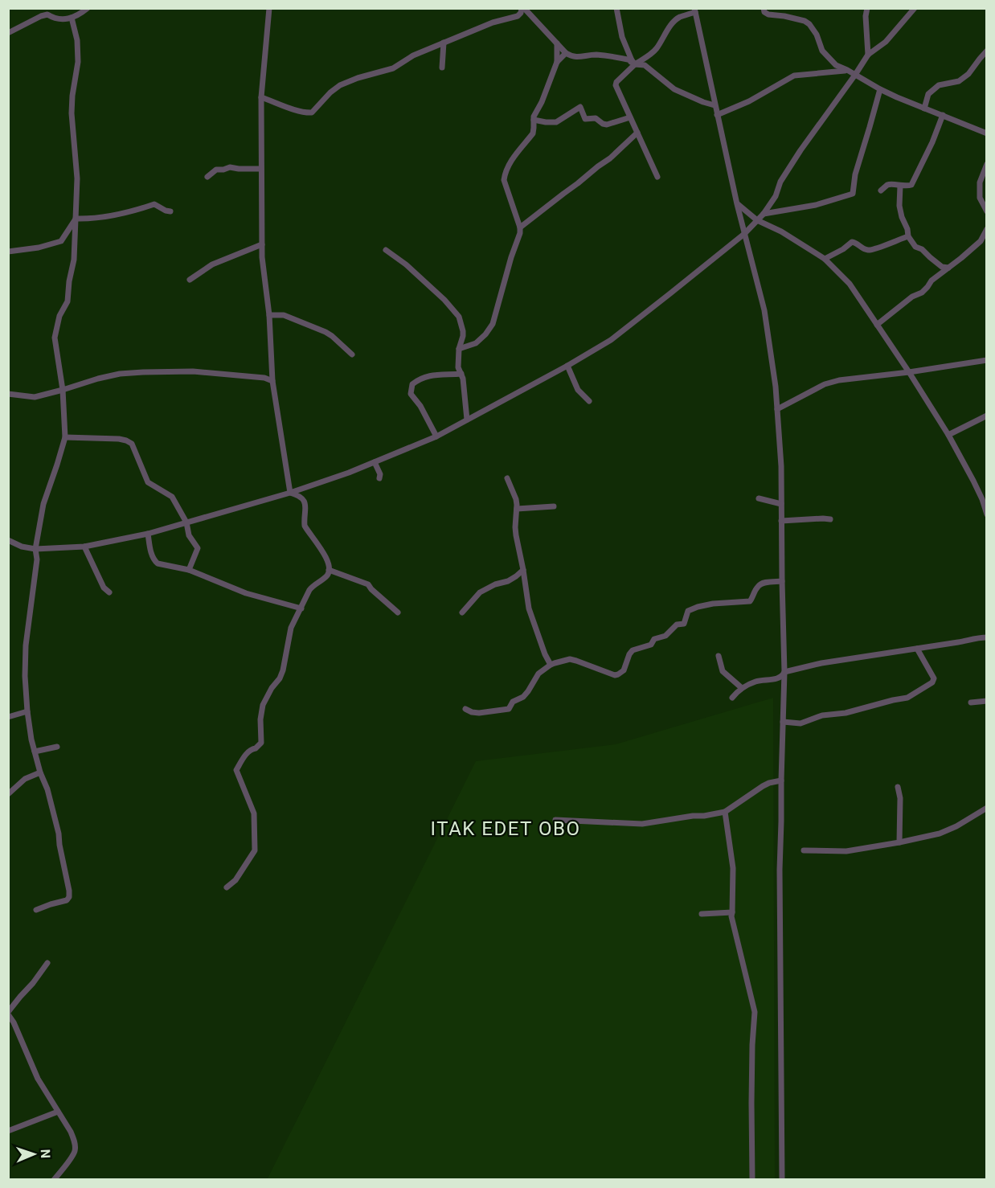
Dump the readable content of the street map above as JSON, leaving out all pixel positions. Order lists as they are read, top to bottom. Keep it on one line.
{"districts":["ITAK EDET OBO"],"north":"right"}
